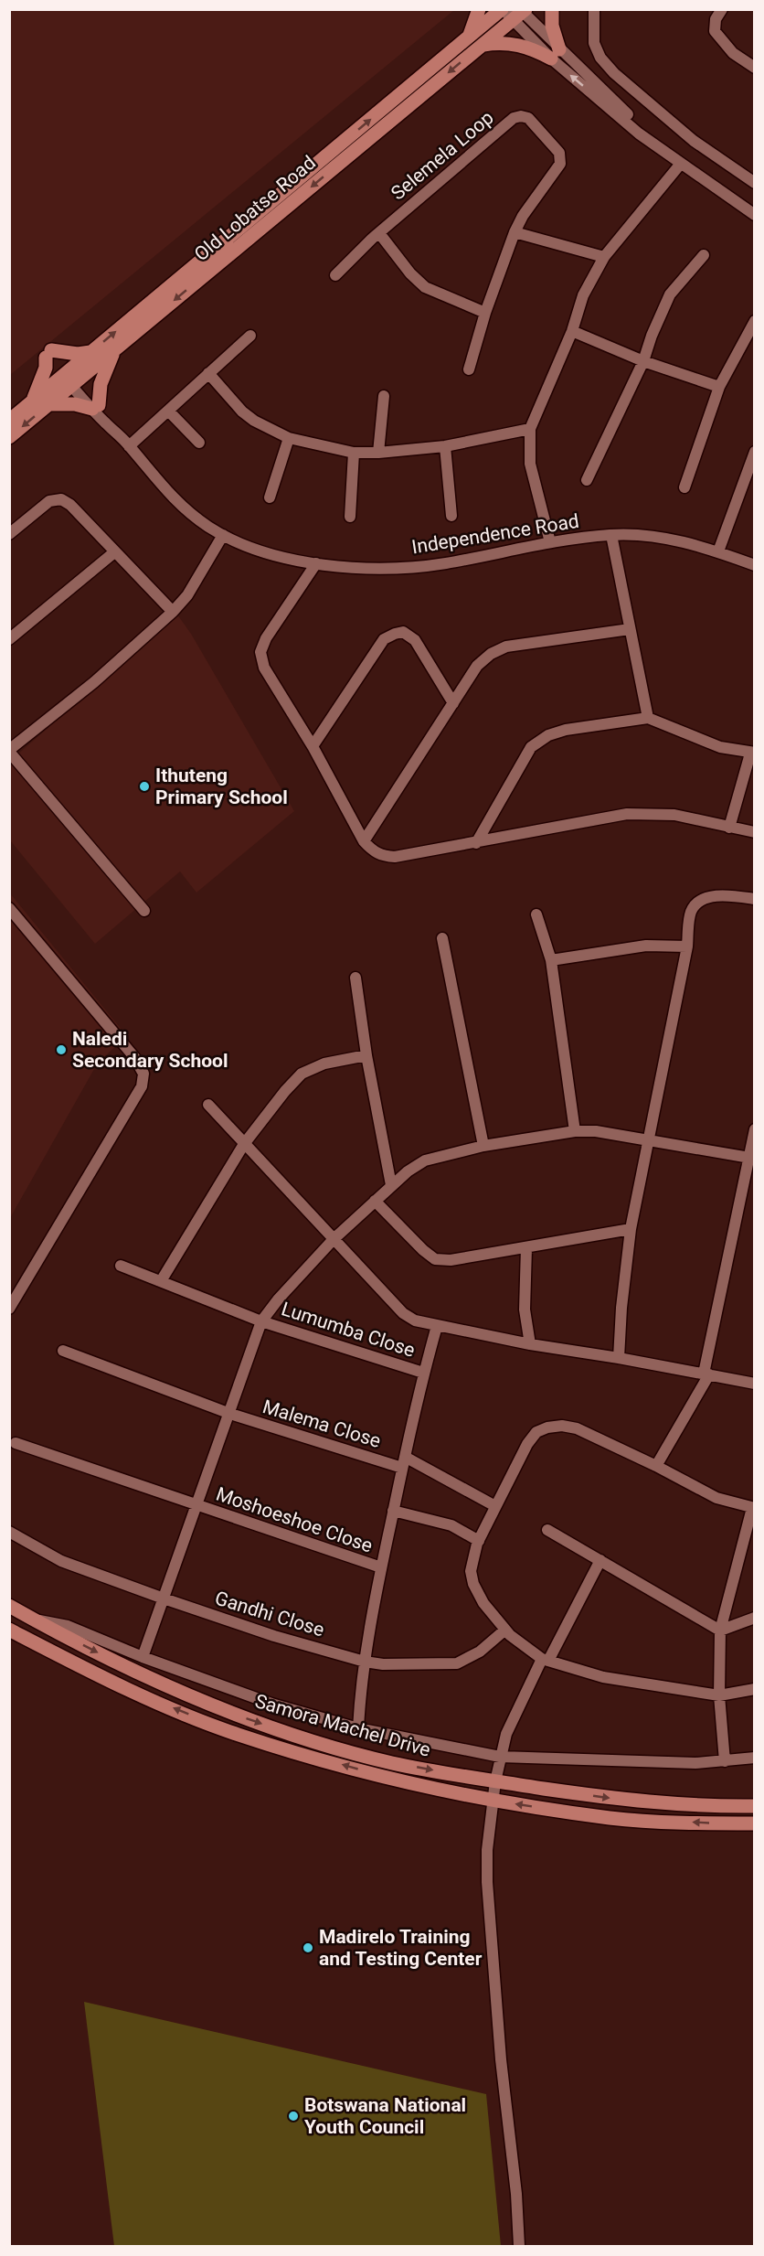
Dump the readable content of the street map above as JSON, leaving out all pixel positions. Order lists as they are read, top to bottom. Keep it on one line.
{"streets":{"main road":["Old Lobatse Road","Samora Machel Drive"],"street":["Selemela Loop","Independence Road","Lumumba Close","Malema Close","Moshoeshoe Close","Gandhi Close"]},"crossings":[["Old Lobatse Road","Independence Road"]],"places":["Ithuteng Primary School","Naledi Secondary School","Madirelo Training and Testing Center","Botswana National Youth Council"]}
